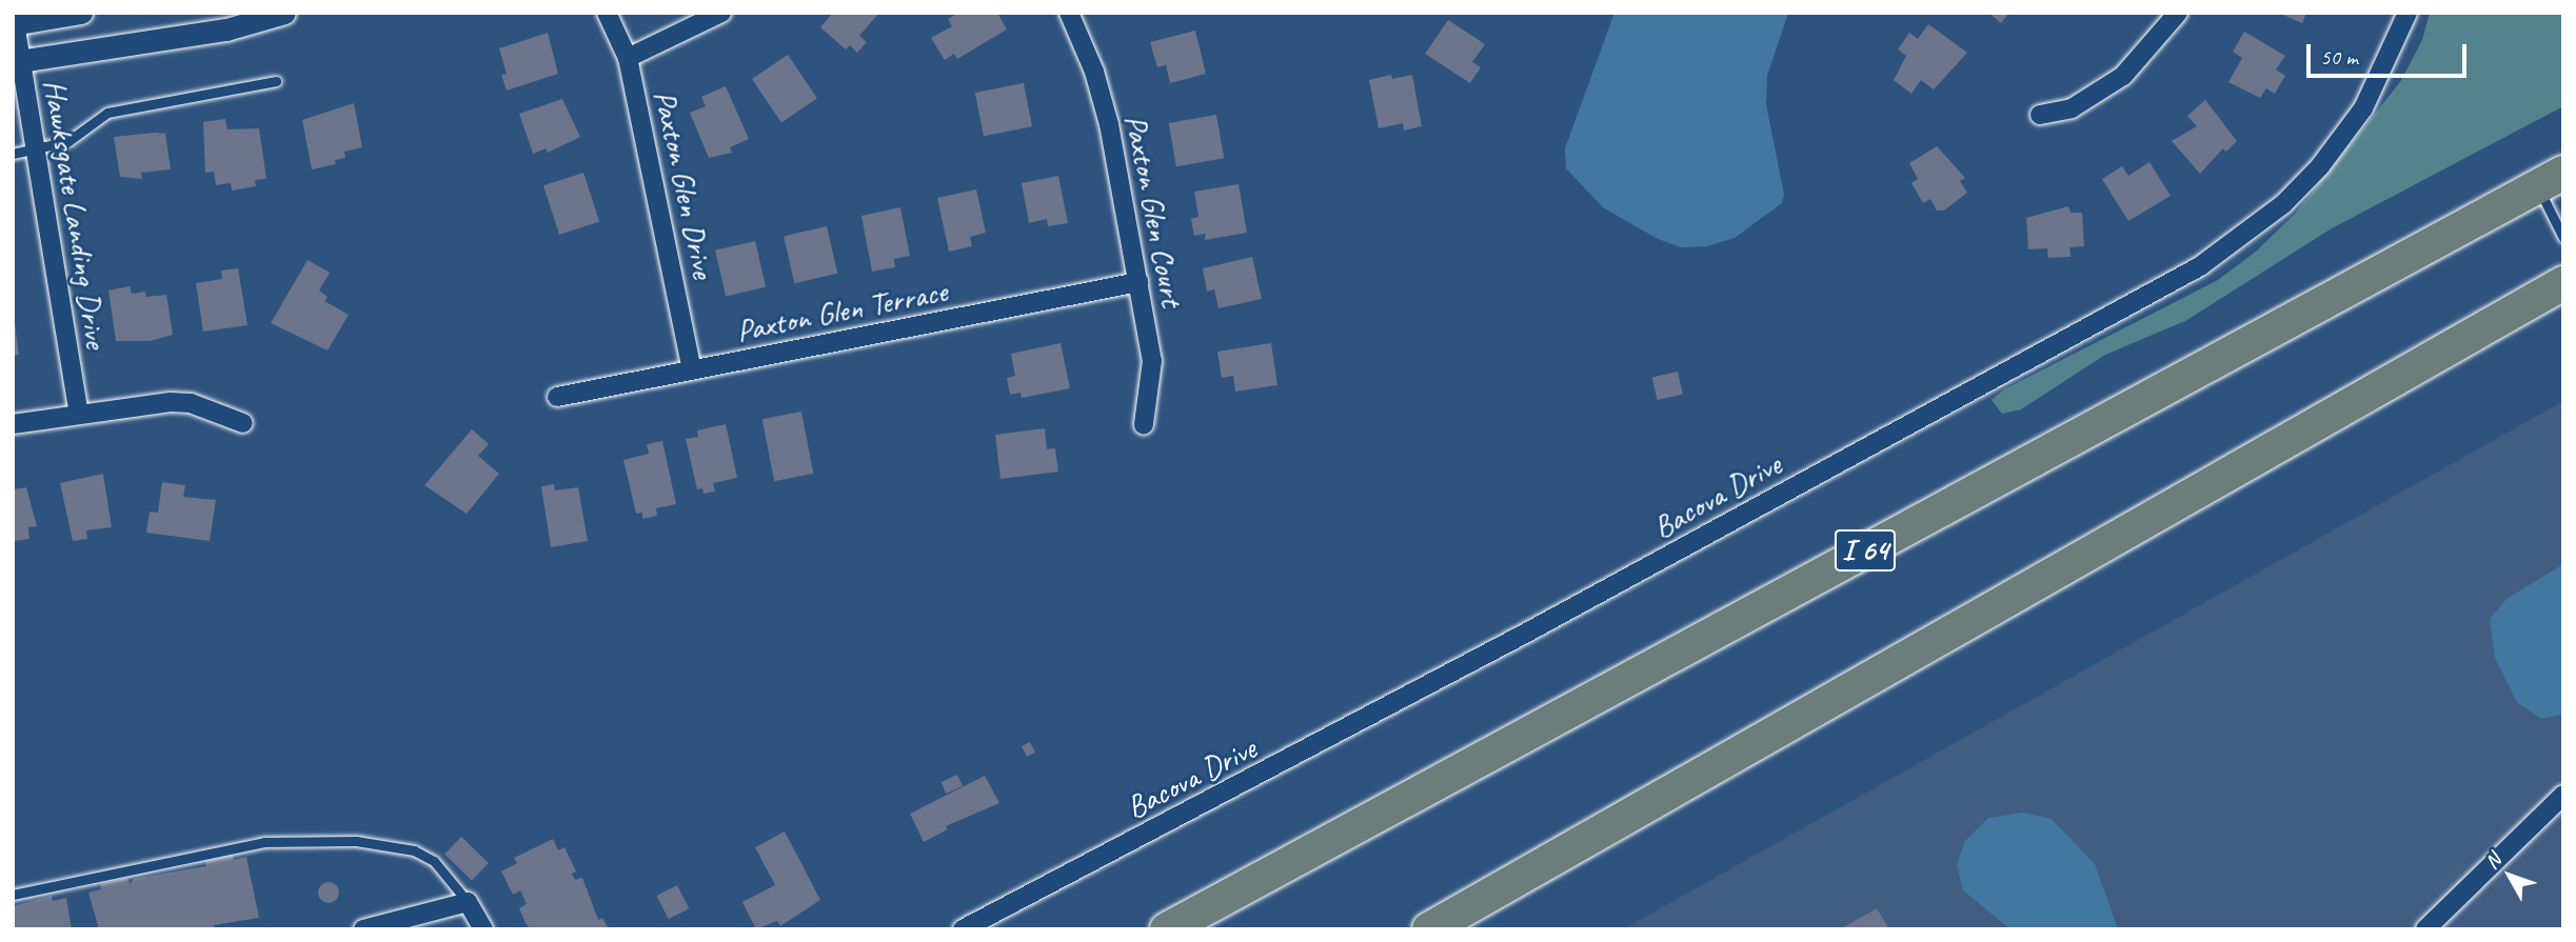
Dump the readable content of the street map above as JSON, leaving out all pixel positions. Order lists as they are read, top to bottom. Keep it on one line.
{"streets":{"highway":["I 64"],"street":["Paxton Glen Drive","Paxton Glen Court","Hawksgate Landing Drive","Paxton Glen Terrace","Bacova Drive"]},"crossings":[["Paxton Glen Drive","Paxton Glen Terrace"],["Paxton Glen Court","Paxton Glen Terrace"]],"scale_bar":"50 m","north":"top left"}
